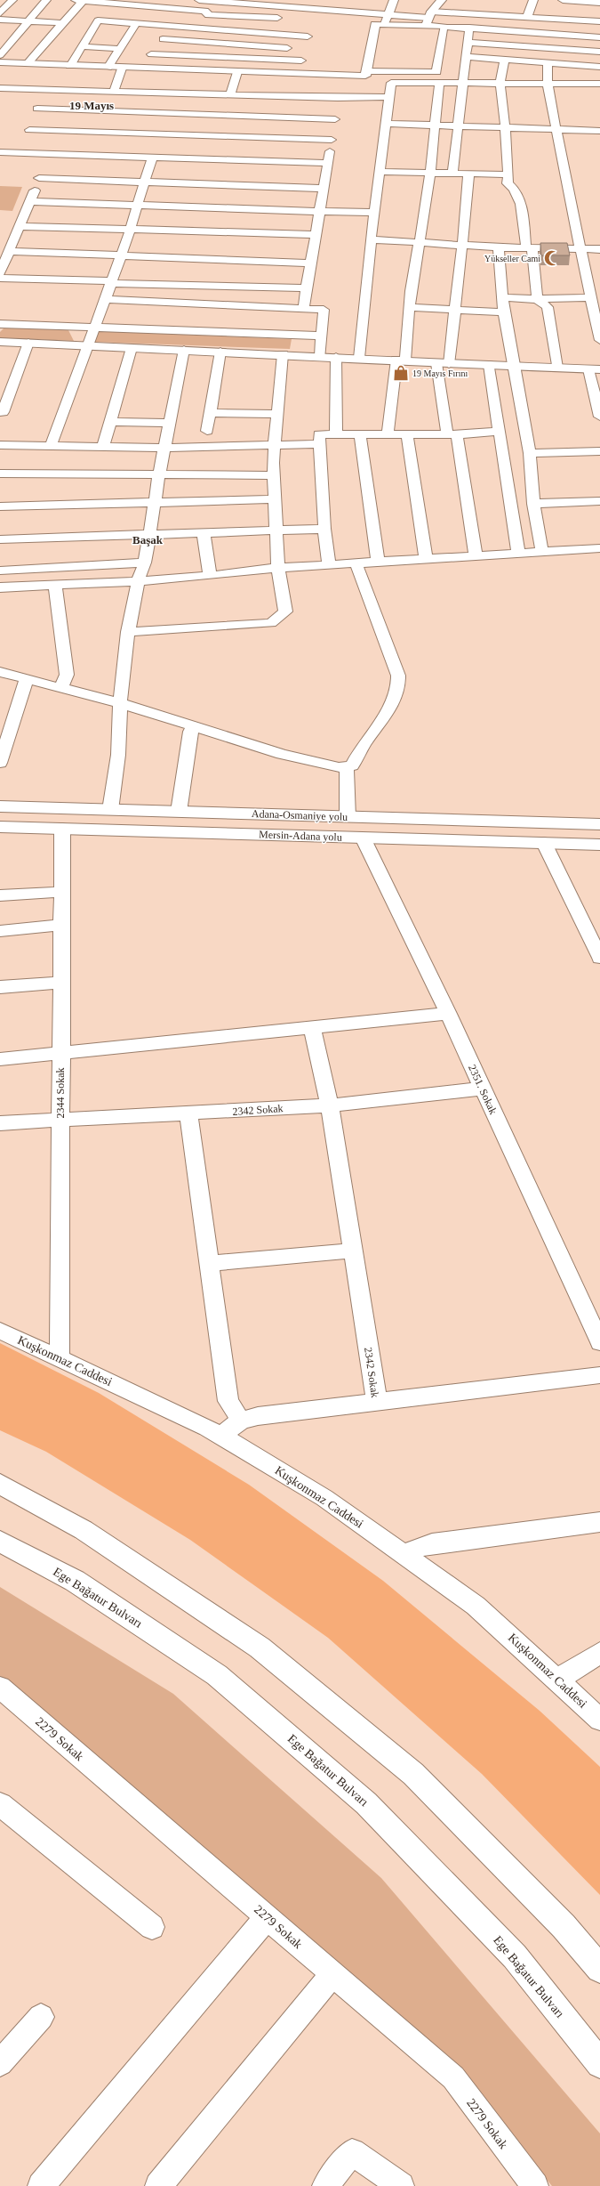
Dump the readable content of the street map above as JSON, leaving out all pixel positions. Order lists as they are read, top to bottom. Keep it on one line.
{"streets":{"main road":["Adana-Osmaniye yolu","Mersin-Adana yolu","Ege Bağatur Bulvarı"],"street":["2351. Sokak","2344 Sokak","2342 Sokak","Kuşkonmaz Caddesi","2279 Sokak"]},"crossings":[["Mersin-Adana yolu","2351. Sokak"],["Mersin-Adana yolu","2344 Sokak"],["2344 Sokak","2342 Sokak"],["2344 Sokak","Kuşkonmaz Caddesi"],["2342 Sokak","Kuşkonmaz Caddesi"]],"districts":["19 Mayıs","Başak"],"places":{"mosque":["Yükseller Cami"],"shop":["19 Mayıs Fırını"]}}
